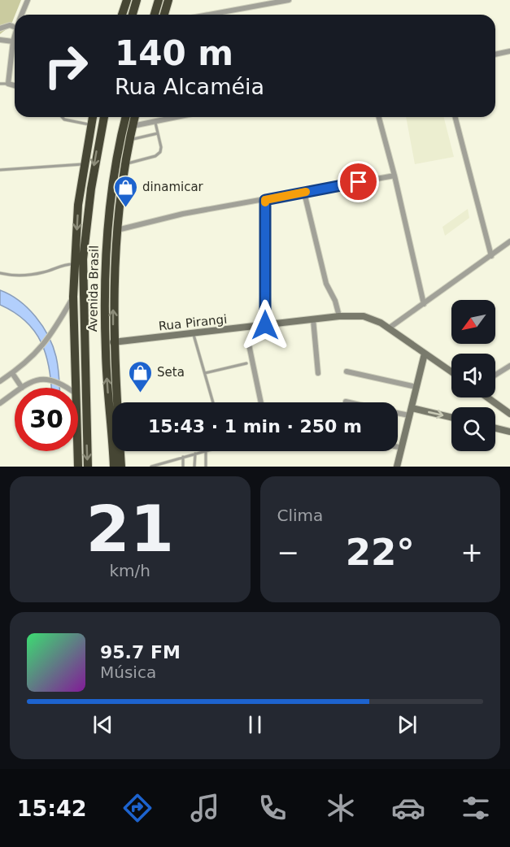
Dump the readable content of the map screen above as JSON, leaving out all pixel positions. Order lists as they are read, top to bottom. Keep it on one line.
{"streets":{"highway":["Avenida Brasil"],"street":["Rua Pirangi"]},"crossings":[["Avenida Brasil","Rua Pirangi"]],"places":{"shop":["dinamicar","Seta"]},"north":"bottom left","page":{"turn":["140 m","Rua Alcaméia"],"limit":"30","trip":"15:43 · 1 min · 250 m","tile":[["21","km/h"],"Clima"],"heat":["−","22°","+"],"song":["95.7 FM","Música"],"tabs":"15:42"}}
